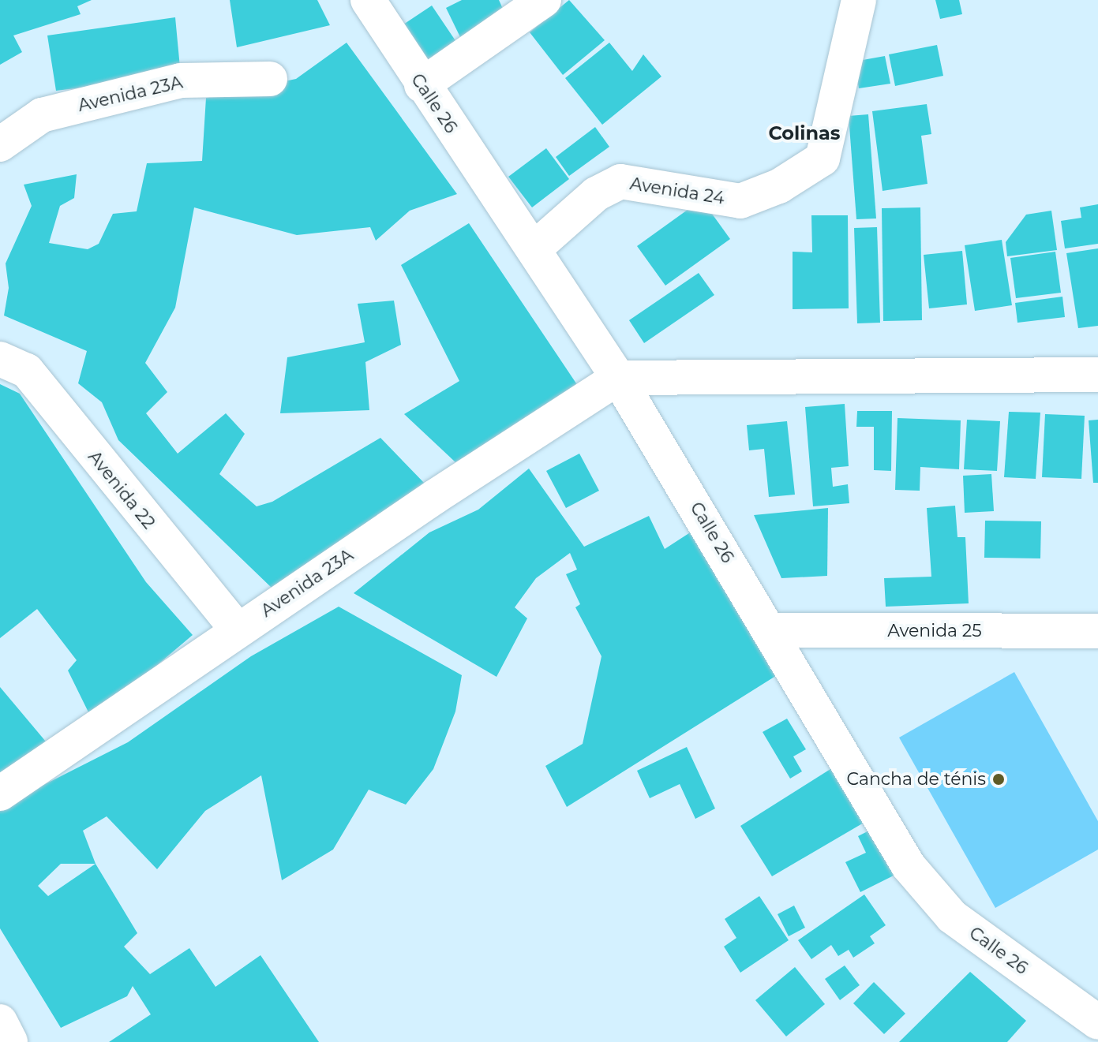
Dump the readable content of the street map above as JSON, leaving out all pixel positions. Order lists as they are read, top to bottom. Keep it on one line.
{"streets":{"street":["Avenida 23A","Calle 26","Avenida 24","Avenida 22","Avenida 25"]},"crossings":[["Avenida 23A","Calle 26"],["Avenida 23A","Avenida 22"],["Calle 26","Avenida 24"],["Calle 26","Avenida 25"]],"districts":["Colinas"],"places":["Cancha de ténis"]}
